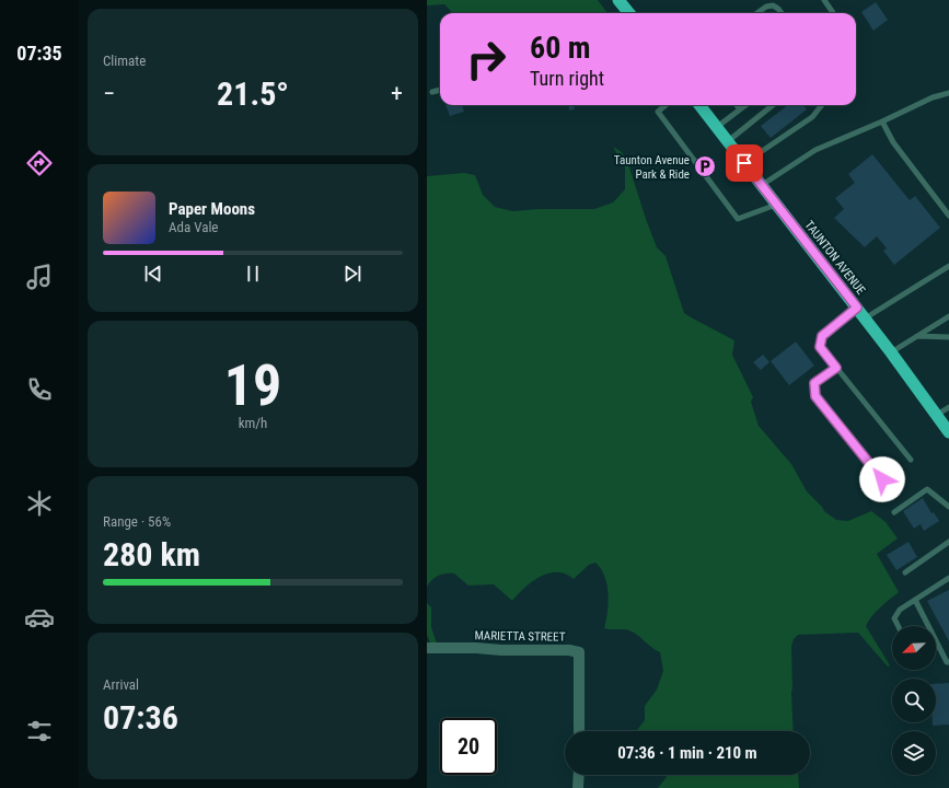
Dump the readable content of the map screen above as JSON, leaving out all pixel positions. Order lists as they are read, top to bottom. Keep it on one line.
{"streets":{"highway":["TAUNTON AVENUE"],"street":["MARIETTA STREET"]},"places":{"parking":["Taunton Avenue Park & Ride"]},"north":"bottom left","page":{"tabs":"07:35","tile":["Climate",["19","km/h"],["Range · 56%","280 km"],["Arrival","07:36"]],"turn":["60 m","Turn right"],"heat":["−","21.5°","+"],"song":["Paper Moons","Ada Vale"],"limit":"20","trip":"07:36 · 1 min · 210 m"}}
